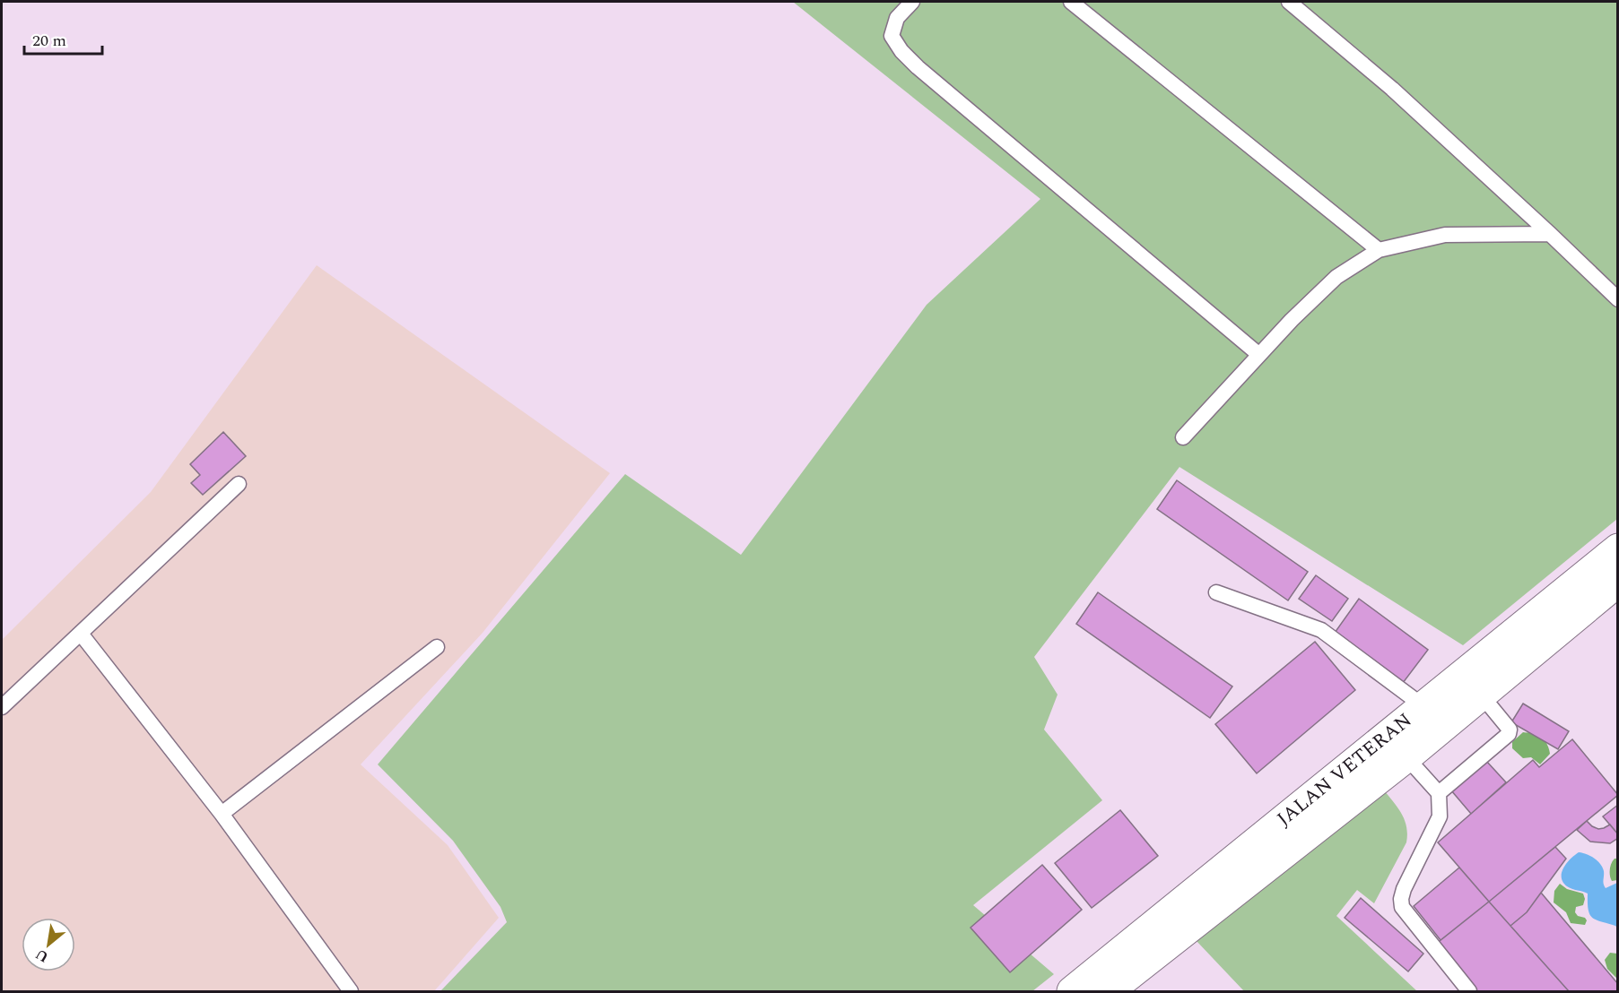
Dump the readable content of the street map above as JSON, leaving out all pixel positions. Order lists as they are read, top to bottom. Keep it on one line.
{"streets":{"main road":["JALAN VETERAN"]},"scale_bar":"20 m","north":"bottom left"}
